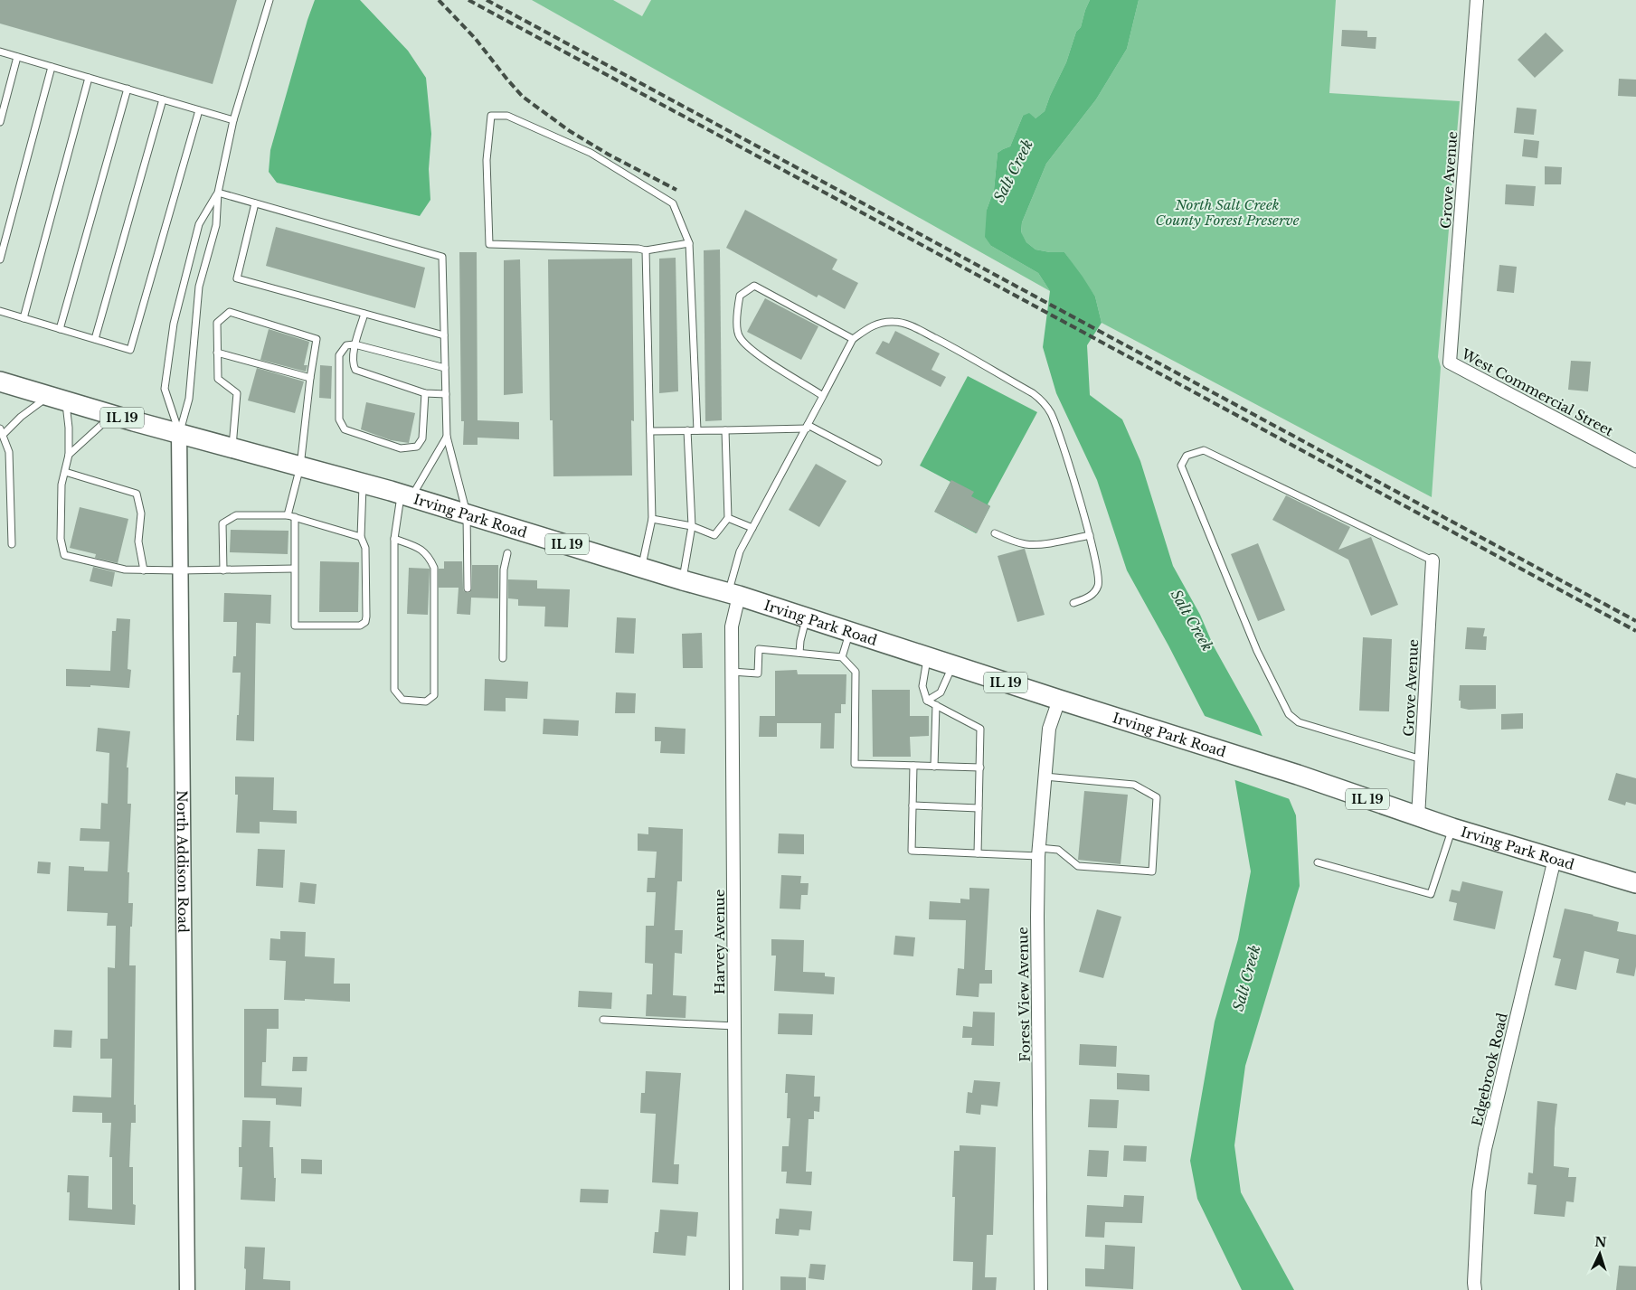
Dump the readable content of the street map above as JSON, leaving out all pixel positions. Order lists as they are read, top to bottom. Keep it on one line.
{"streets":{"main road":["IL 19","Irving Park Road"],"street":["Grove Avenue","West Commercial Street","North Addison Road","Harvey Avenue","Forest View Avenue","Edgebrook Road"]},"crossings":[["Grove Avenue","West Commercial Street"],["Grove Avenue","Irving Park Road"],["Irving Park Road","North Addison Road"],["Irving Park Road","Harvey Avenue"],["Irving Park Road","Forest View Avenue"],["Irving Park Road","Edgebrook Road"]],"water":["Salt Creek"],"parks":["North Salt Creek County Forest Preserve"],"north":"top"}
